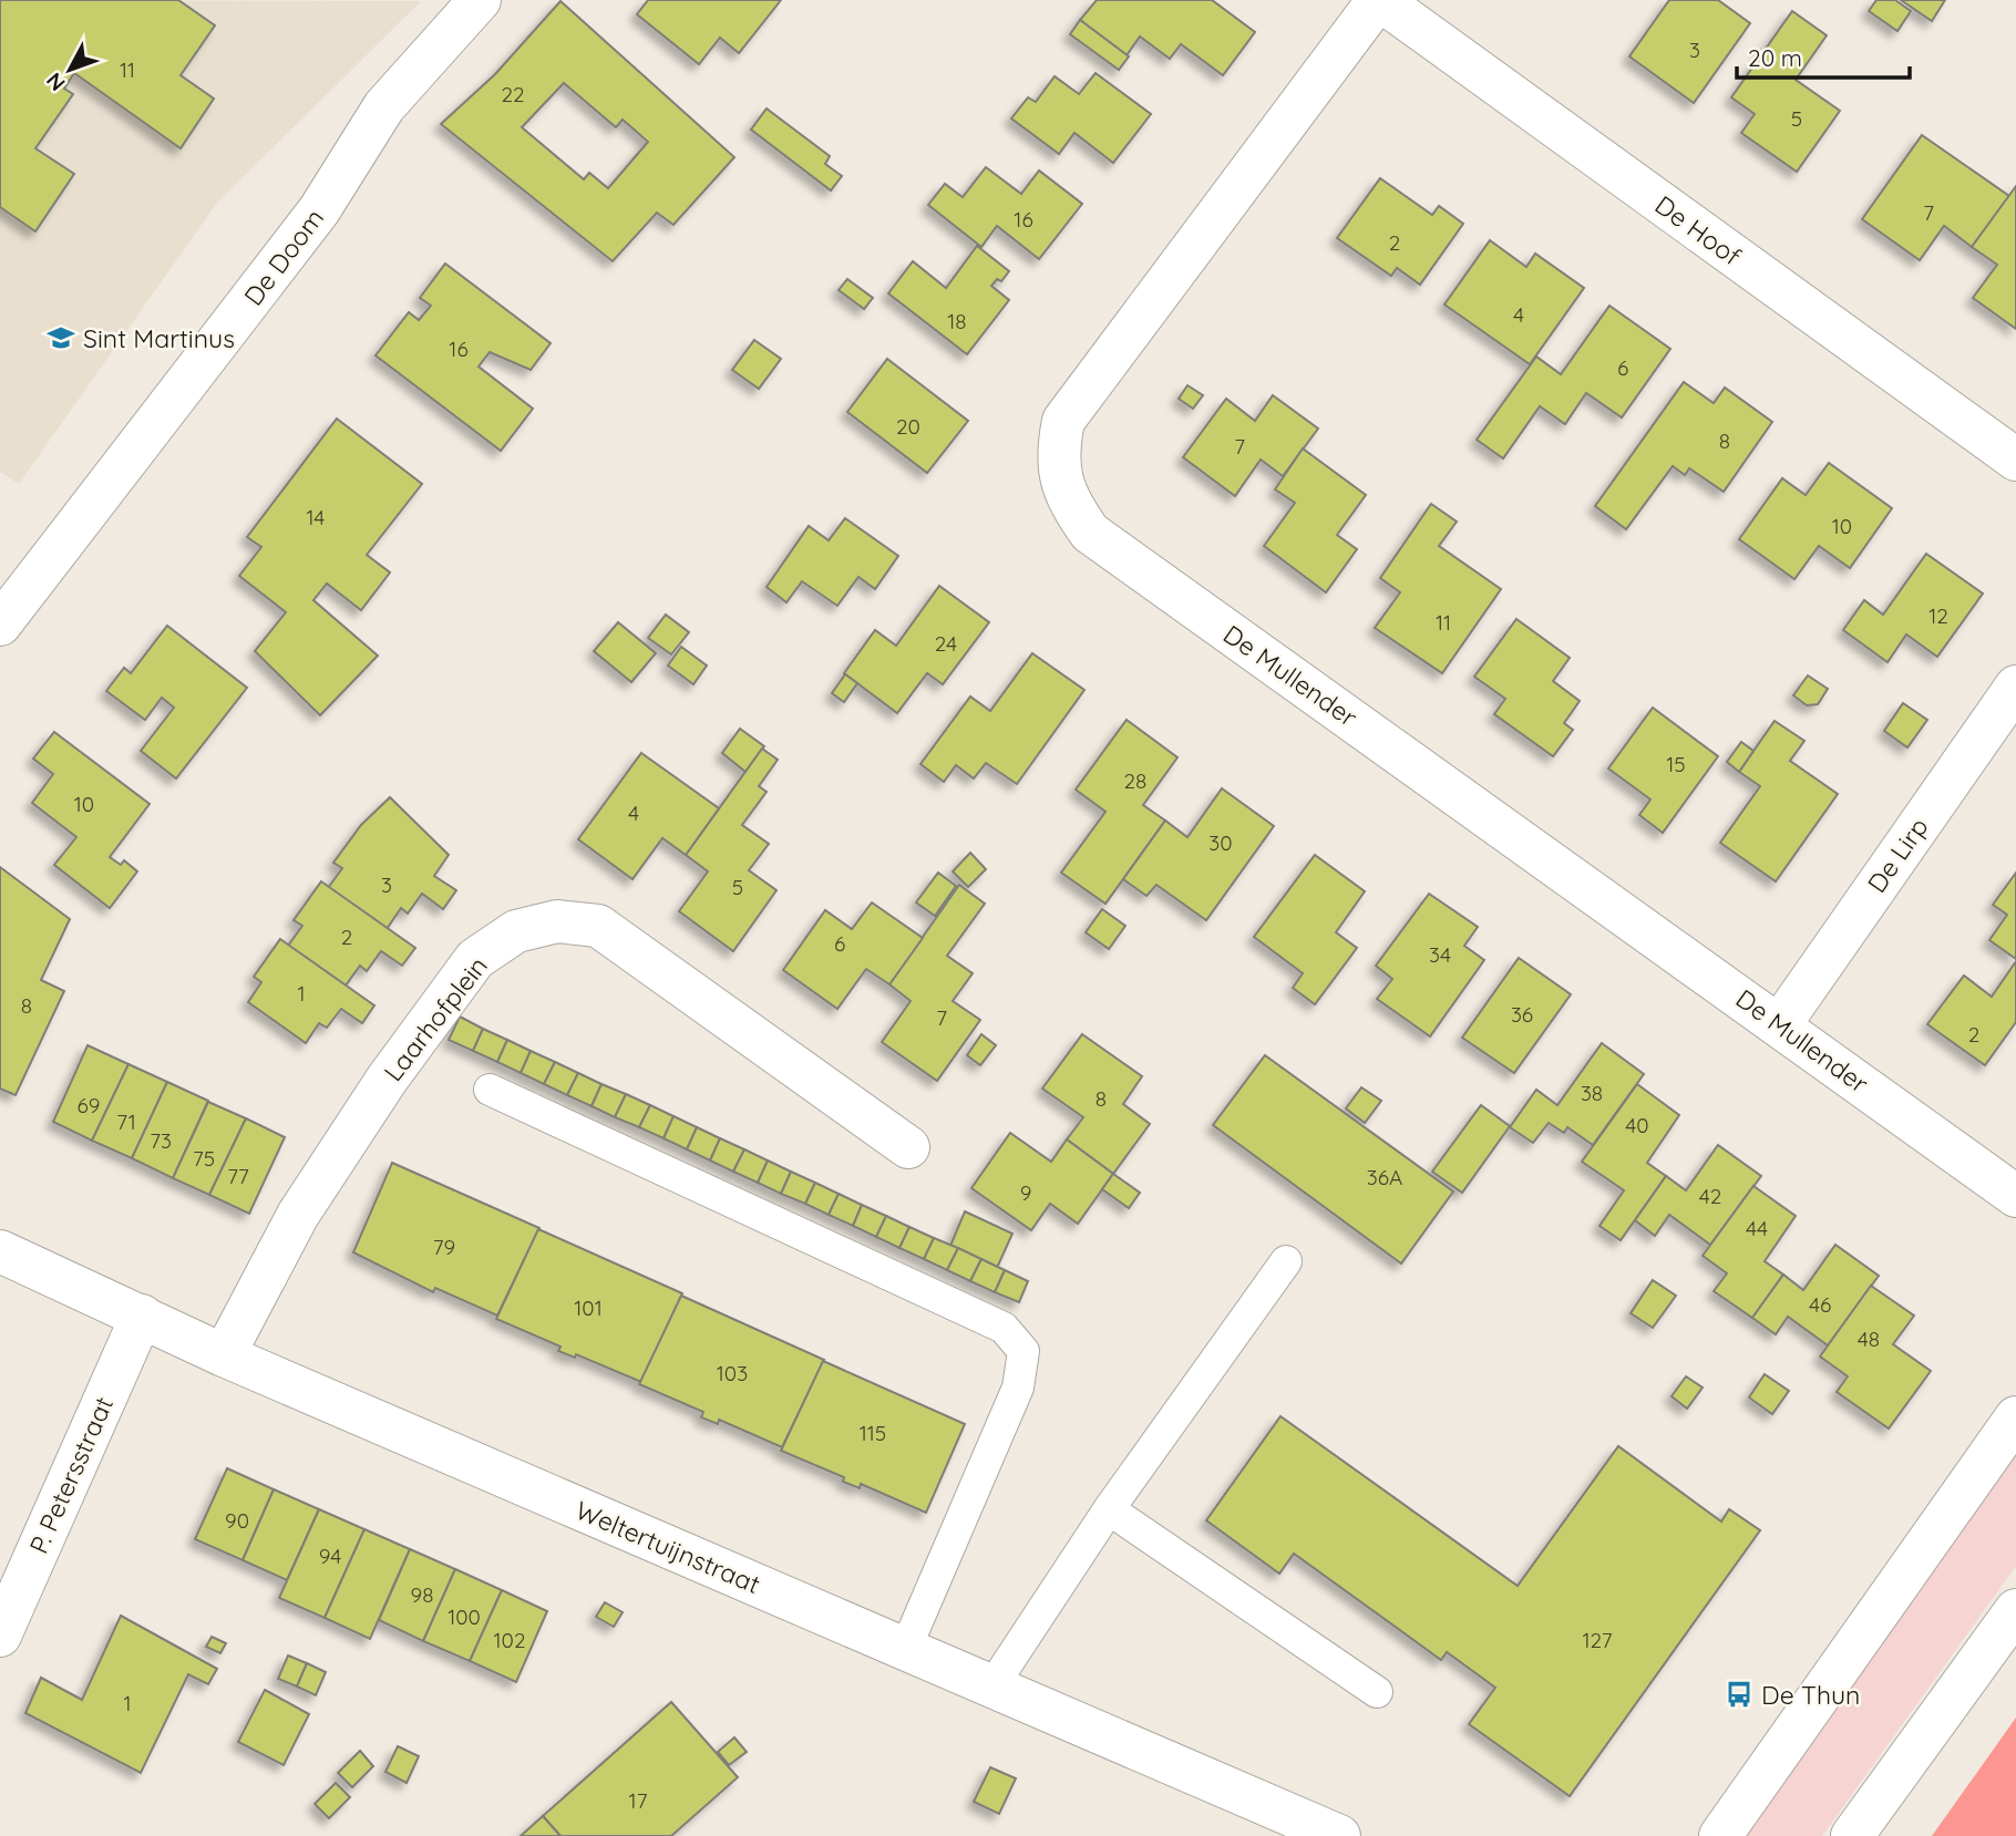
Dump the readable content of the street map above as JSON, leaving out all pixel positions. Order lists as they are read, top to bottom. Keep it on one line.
{"streets":{"street":["De Hoof","De Doom","De Mullender","De Lirp","Laarhofplein","P. Petersstraat","Weltertuijnstraat"]},"crossings":[["De Hoof","De Mullender"],["De Mullender","De Lirp"],["Laarhofplein","Weltertuijnstraat"],["P. Petersstraat","Weltertuijnstraat"]],"places":{"school or university":["Sint Martinus"],"bus stop":["De Thun"]},"house_numbers":["3","11","22","5","7","16","2","4","18","16","6","20","8","7","14","10","12","11","24","15","28","10","4","30","3","5","2","6","34","1","8","36","7","2","38","8","69","71","40","73","75","77","36A","9","42","44","79","46","101","48","103","115","90","94","98","100","102","127","1","17"],"scale_bar":"20 m","north":"bottom left"}
